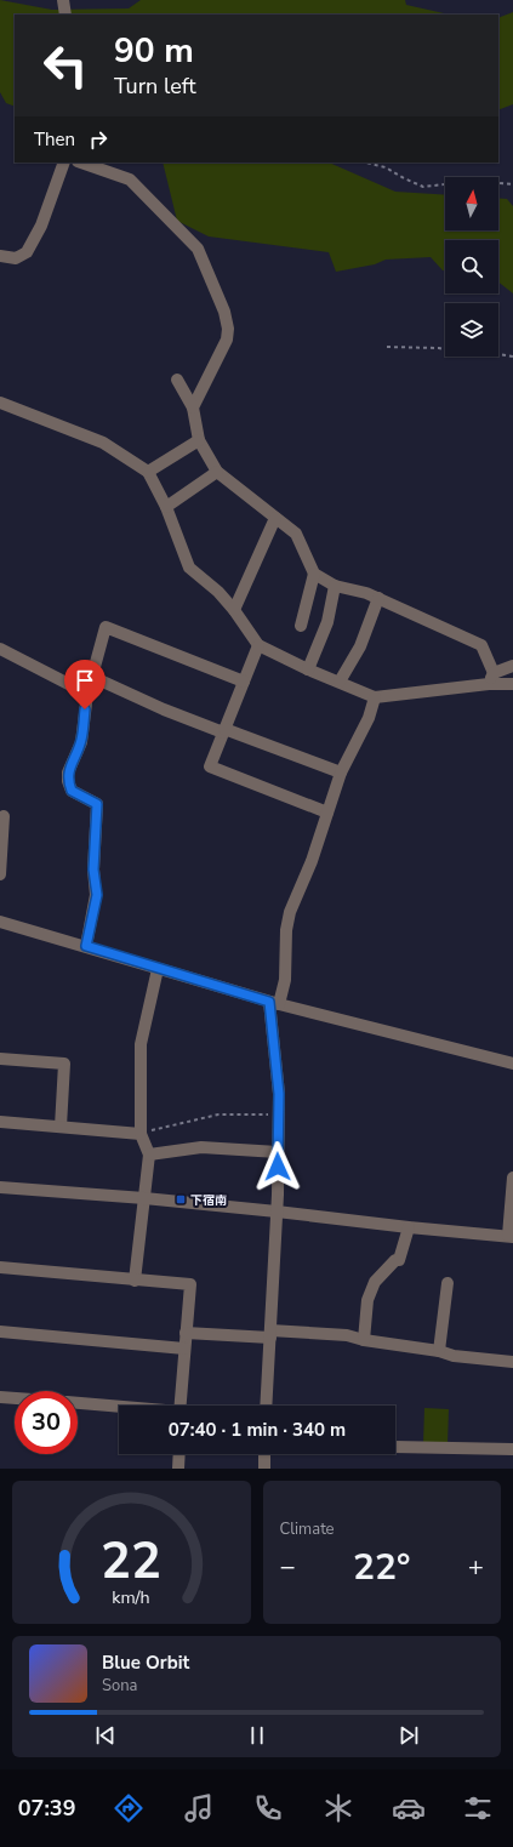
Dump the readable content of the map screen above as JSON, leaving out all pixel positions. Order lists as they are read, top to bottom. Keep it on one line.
{"places":{"transit":["下宿南"]},"north":"top","page":{"turn":["90 m","Turn left"],"then":"Then","limit":"30","trip":"07:40 · 1 min · 340 m","tile":"Climate","heat":["−","22°","+"],"song":["Blue Orbit","Sona"],"tabs":"07:39","gauge":["22","km/h"]}}
